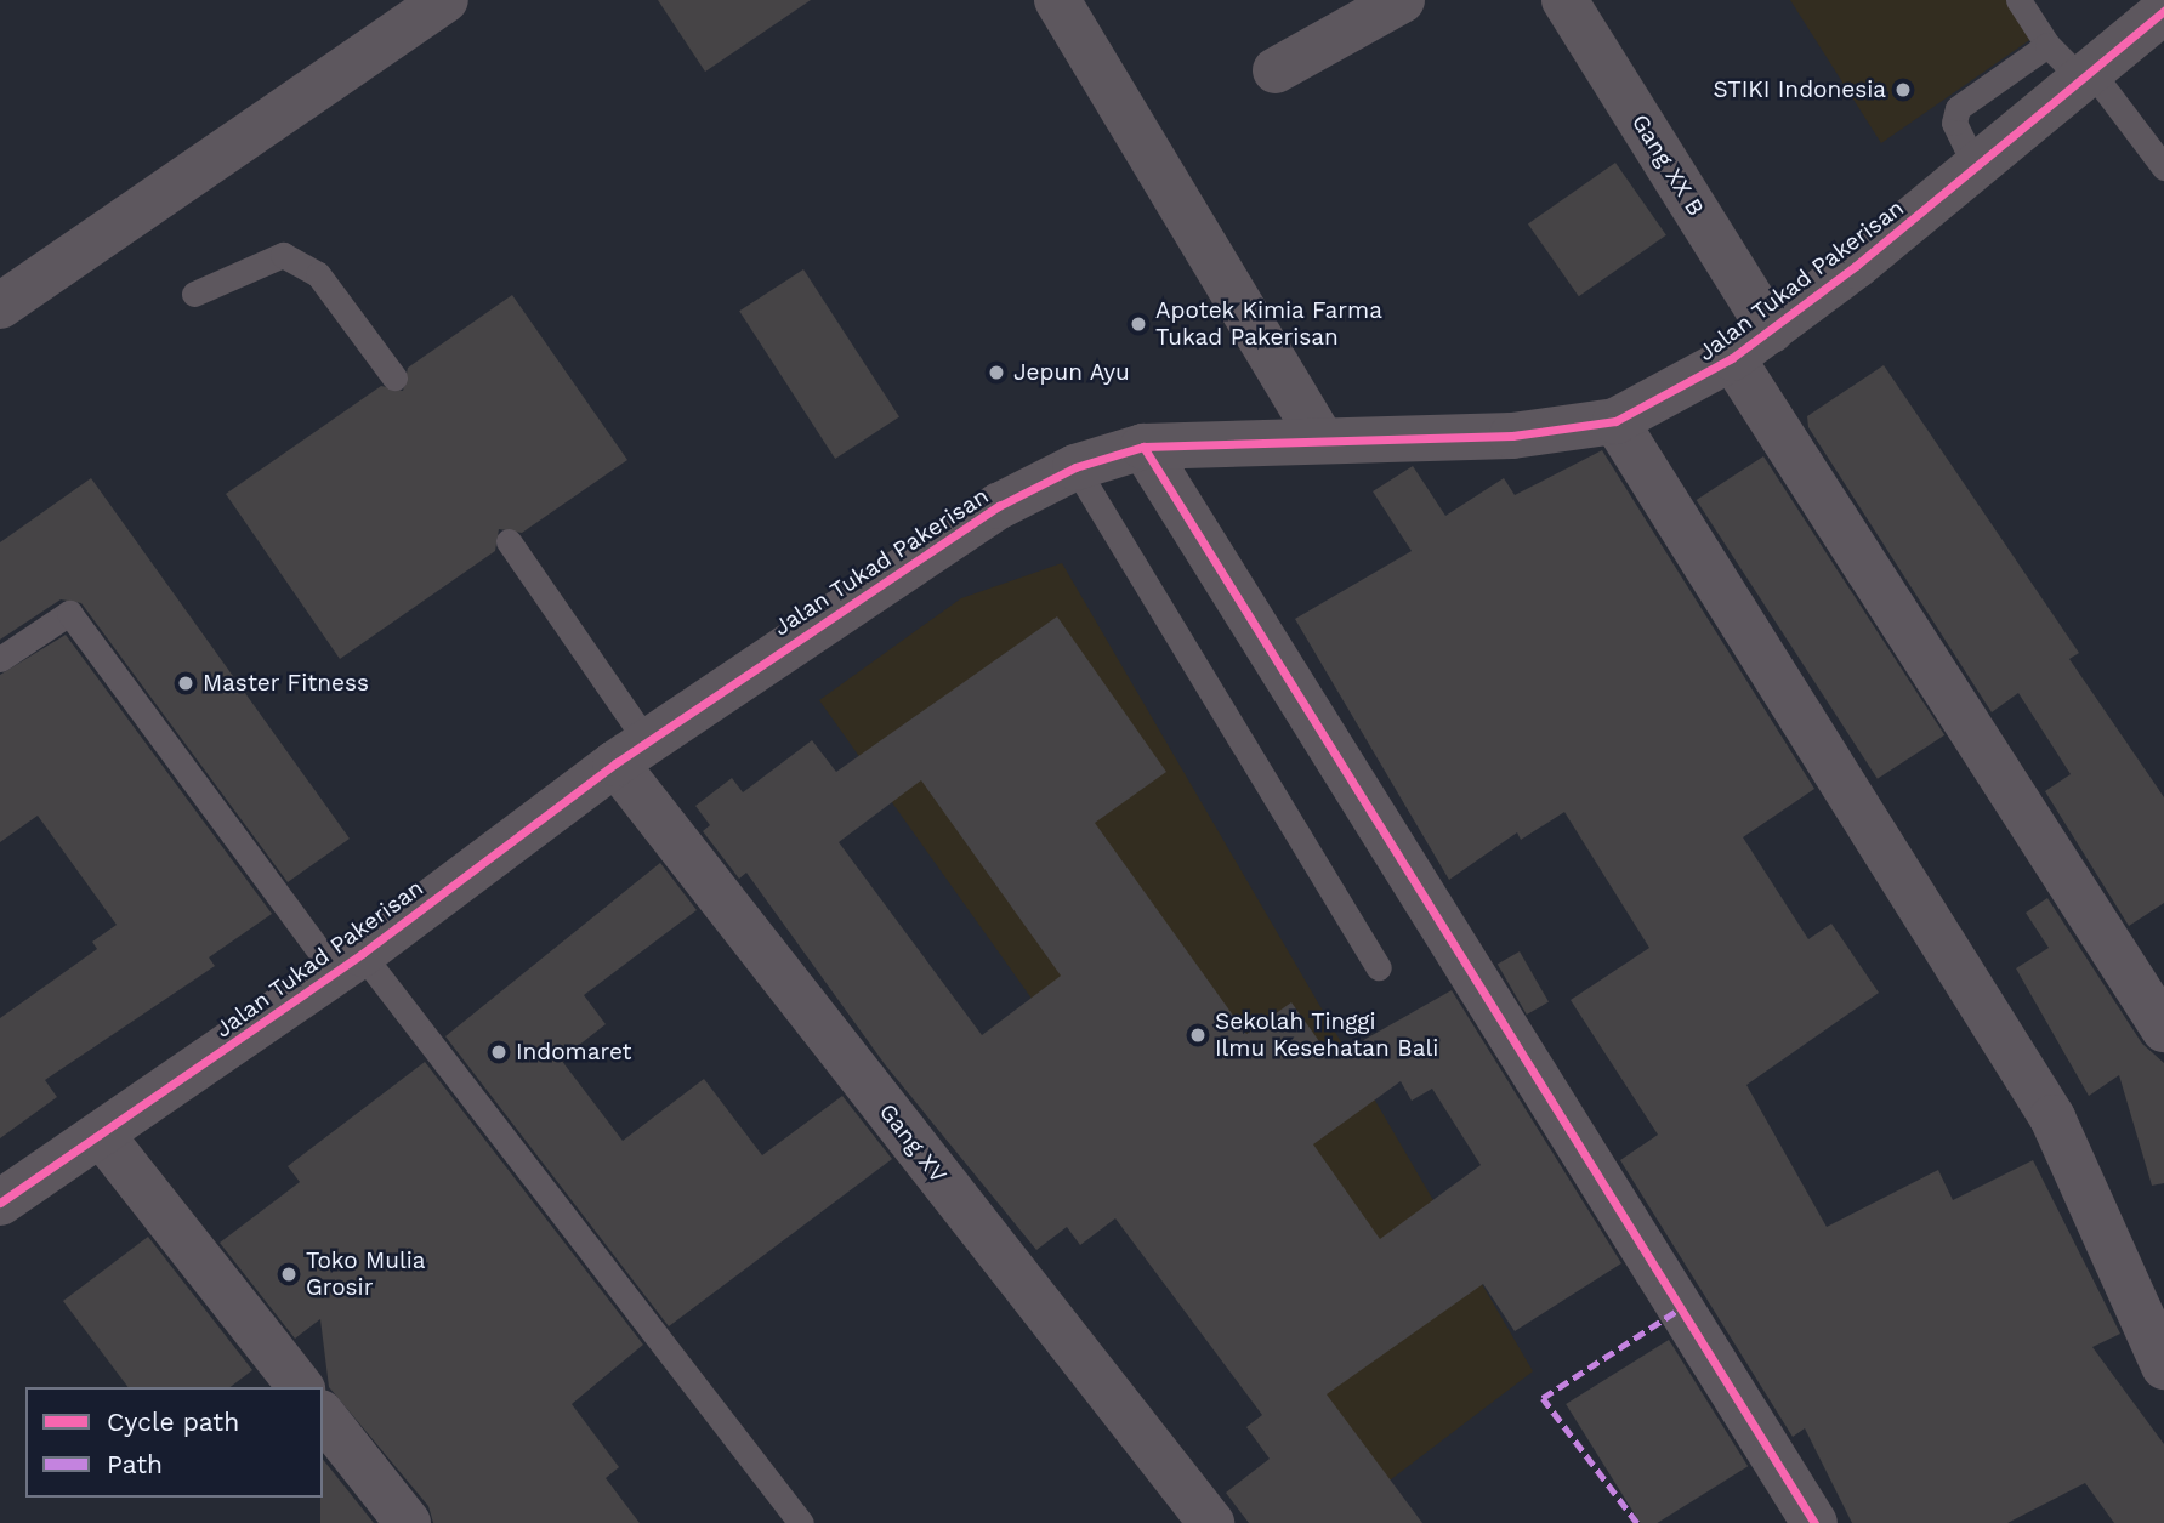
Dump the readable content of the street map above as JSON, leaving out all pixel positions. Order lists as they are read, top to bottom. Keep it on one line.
{"streets":{"street":["Gang XX B","Jalan Tukad Pakerisan","Gang XV"]},"crossings":[["Gang XX B","Jalan Tukad Pakerisan"],["Jalan Tukad Pakerisan","Gang XV"]],"places":["STIKI Indonesia","Apotek Kimia Farma Tukad Pakerisan","Jepun Ayu","Master Fitness","Sekolah Tinggi Ilmu Kesehatan Bali","Indomaret","Toko Mulia Grosir"],"legend":["Cycle path","Path"]}
